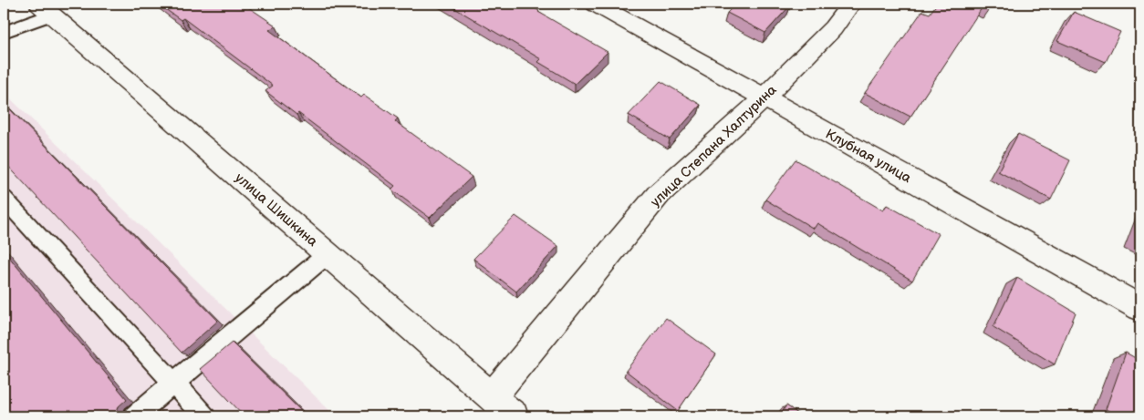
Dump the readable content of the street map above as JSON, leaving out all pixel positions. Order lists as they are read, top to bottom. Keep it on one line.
{"streets":{"street":["улица Степана Халтурина","Клубная улица","улица Шишкина"]},"crossings":[["улица Степана Халтурина","Клубная улица"],["улица Степана Халтурина","улица Шишкина"]]}
